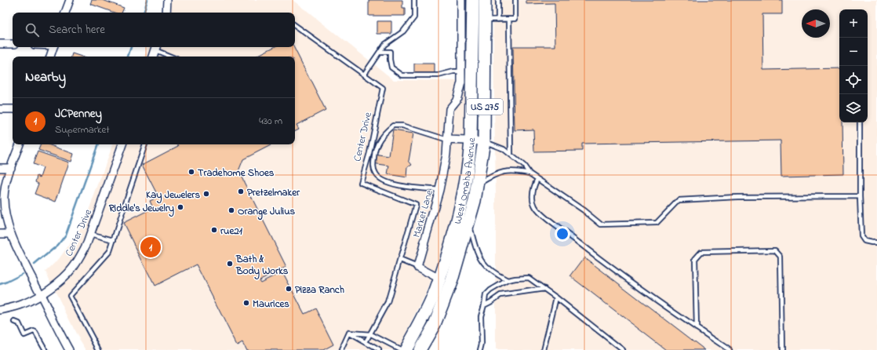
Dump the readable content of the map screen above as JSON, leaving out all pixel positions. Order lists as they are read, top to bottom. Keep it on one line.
{"streets":{"highway":["US 275","West Omaha Avenue"],"street":["Center Drive","Market Lane"]},"places":["Tradehome Shoes","Pretzelmaker","Kay Jewelers","Riddle's Jewelry","Orange Julius","rue21","Bath & Body Works","Pizza Ranch","Maurices"],"north":"left","page":{"map_buttons":["+","−"],"search":"Search here","heading":"Nearby","list":[{"mark":"1","name":"JCPenney","note":"Supermarket","value":"430 m"}],"pins":"1"}}
